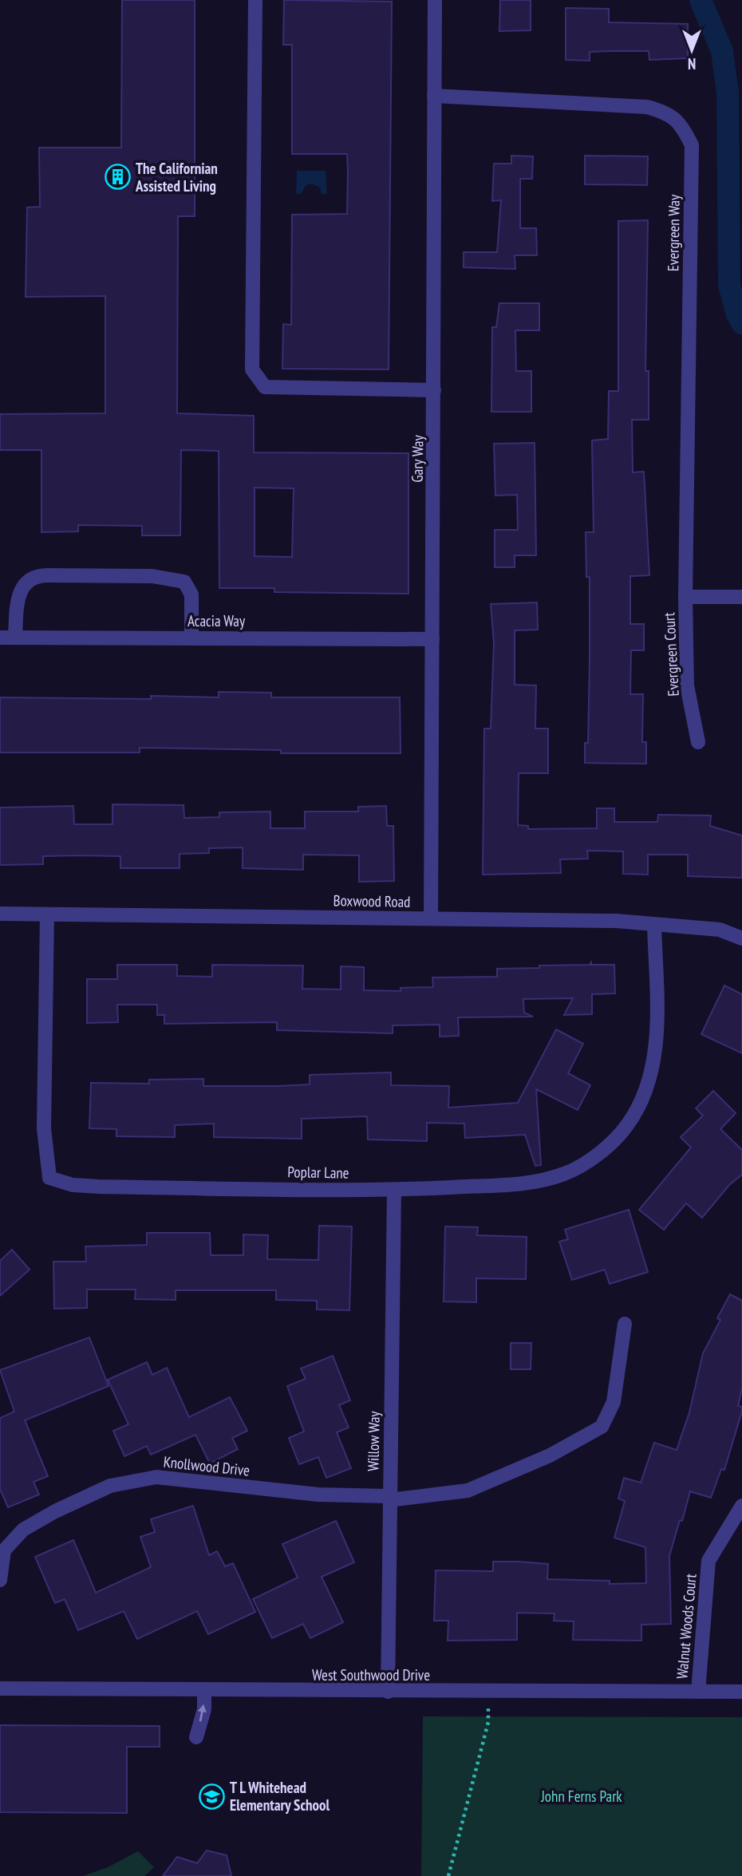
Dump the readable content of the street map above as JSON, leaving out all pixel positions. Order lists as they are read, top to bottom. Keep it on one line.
{"streets":{"street":["Evergreen Way","Gary Way","Acacia Way","Evergreen Court","Boxwood Road","Poplar Lane","Willow Way","Knollwood Drive","Walnut Woods Court","West Southwood Drive"]},"crossings":[["Evergreen Way","Gary Way"],["Evergreen Way","Evergreen Court"],["Gary Way","Acacia Way"],["Gary Way","Boxwood Road"],["Boxwood Road","Poplar Lane"],["Poplar Lane","Willow Way"],["Willow Way","Knollwood Drive"],["Willow Way","West Southwood Drive"],["Walnut Woods Court","West Southwood Drive"]],"parks":["John Ferns Park"],"places":{"building":["The Californian Assisted Living"],"school or university":["T L Whitehead Elementary School"]},"north":"bottom"}
